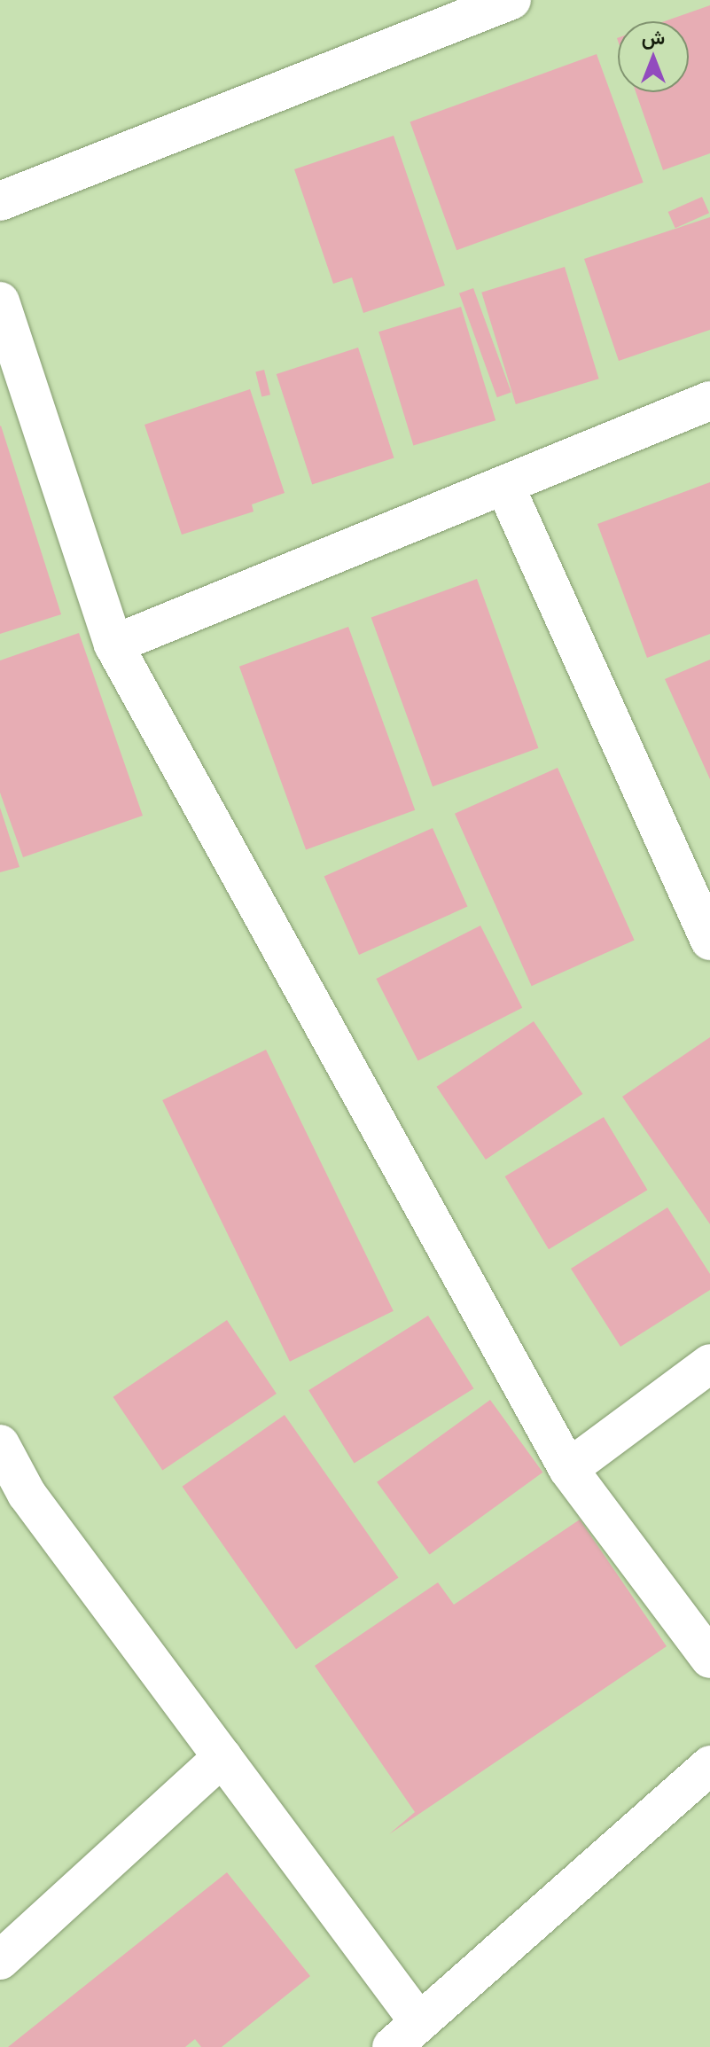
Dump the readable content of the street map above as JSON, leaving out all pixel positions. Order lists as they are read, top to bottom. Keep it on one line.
{"north":"top"}
